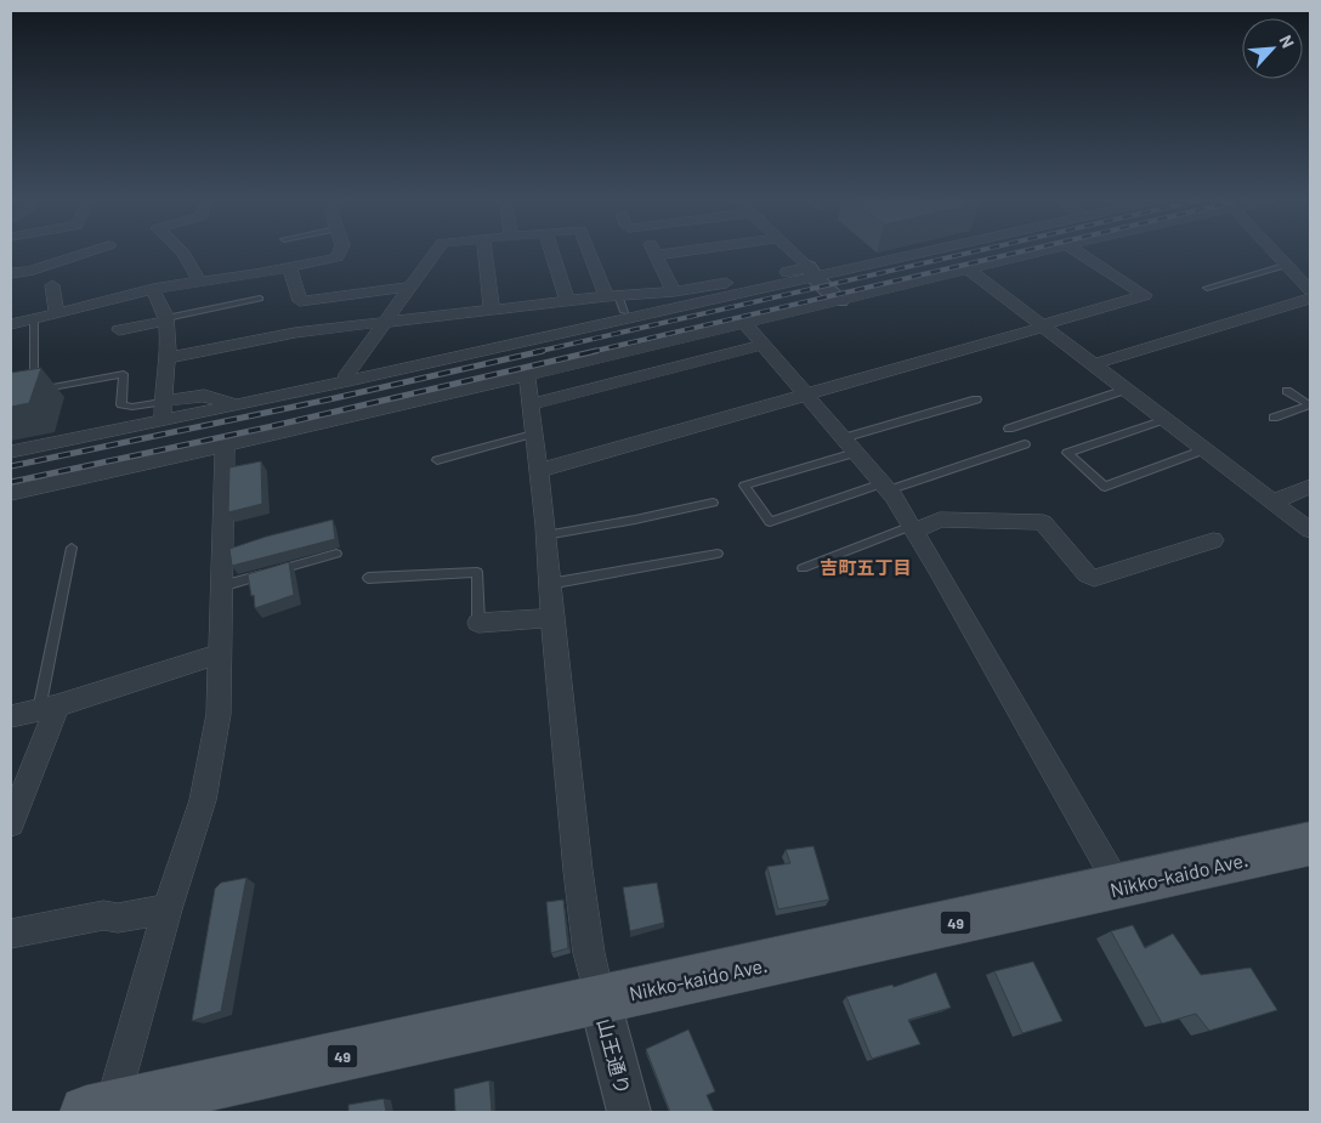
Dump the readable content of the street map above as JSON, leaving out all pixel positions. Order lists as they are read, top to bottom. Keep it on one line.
{"streets":{"main road":["Nikko-kaido Ave.","49"],"street":["山王通り"]},"crossings":[["Nikko-kaido Ave.","山王通り"]],"districts":["吉町五丁目"],"north":"top right"}
